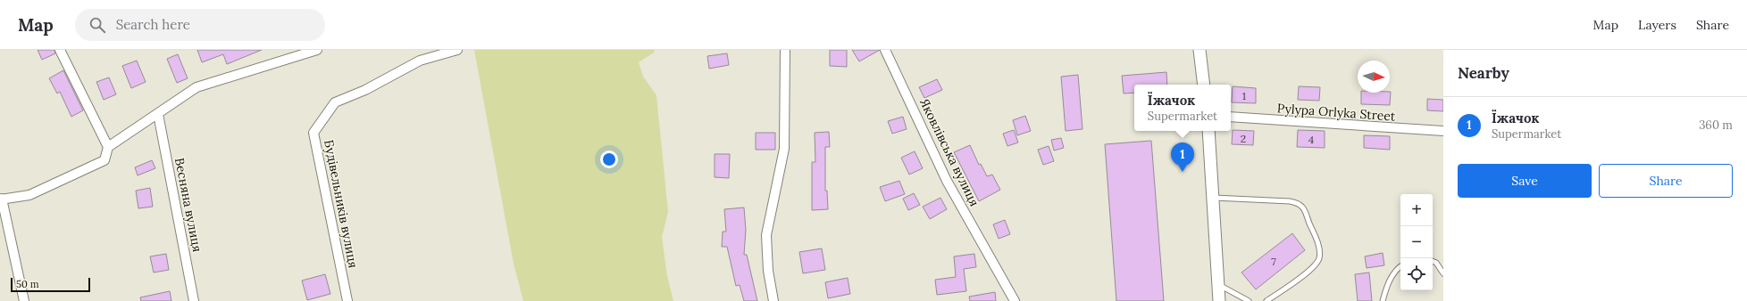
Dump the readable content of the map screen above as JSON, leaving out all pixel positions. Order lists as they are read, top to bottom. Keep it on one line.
{"streets":{"street":["Pylypa Orlyka Street","Яковлівська вулиця","Будівельників вулиця","Весняна вулиця"]},"house_numbers":["1","2","4","7"],"scale_bar":"50 m","north":"right","page":{"header":"Map","search":"Search here","nav":["Map","Layers","Share"],"heading":"Nearby","popup":["Їжачок","Supermarket"],"list":[{"mark":"1","name":"Їжачок","note":"Supermarket","value":"360 m"}],"pins":"1","buttons":["Save","Share"],"map_buttons":["+","−"],"scale":"50 m"}}
